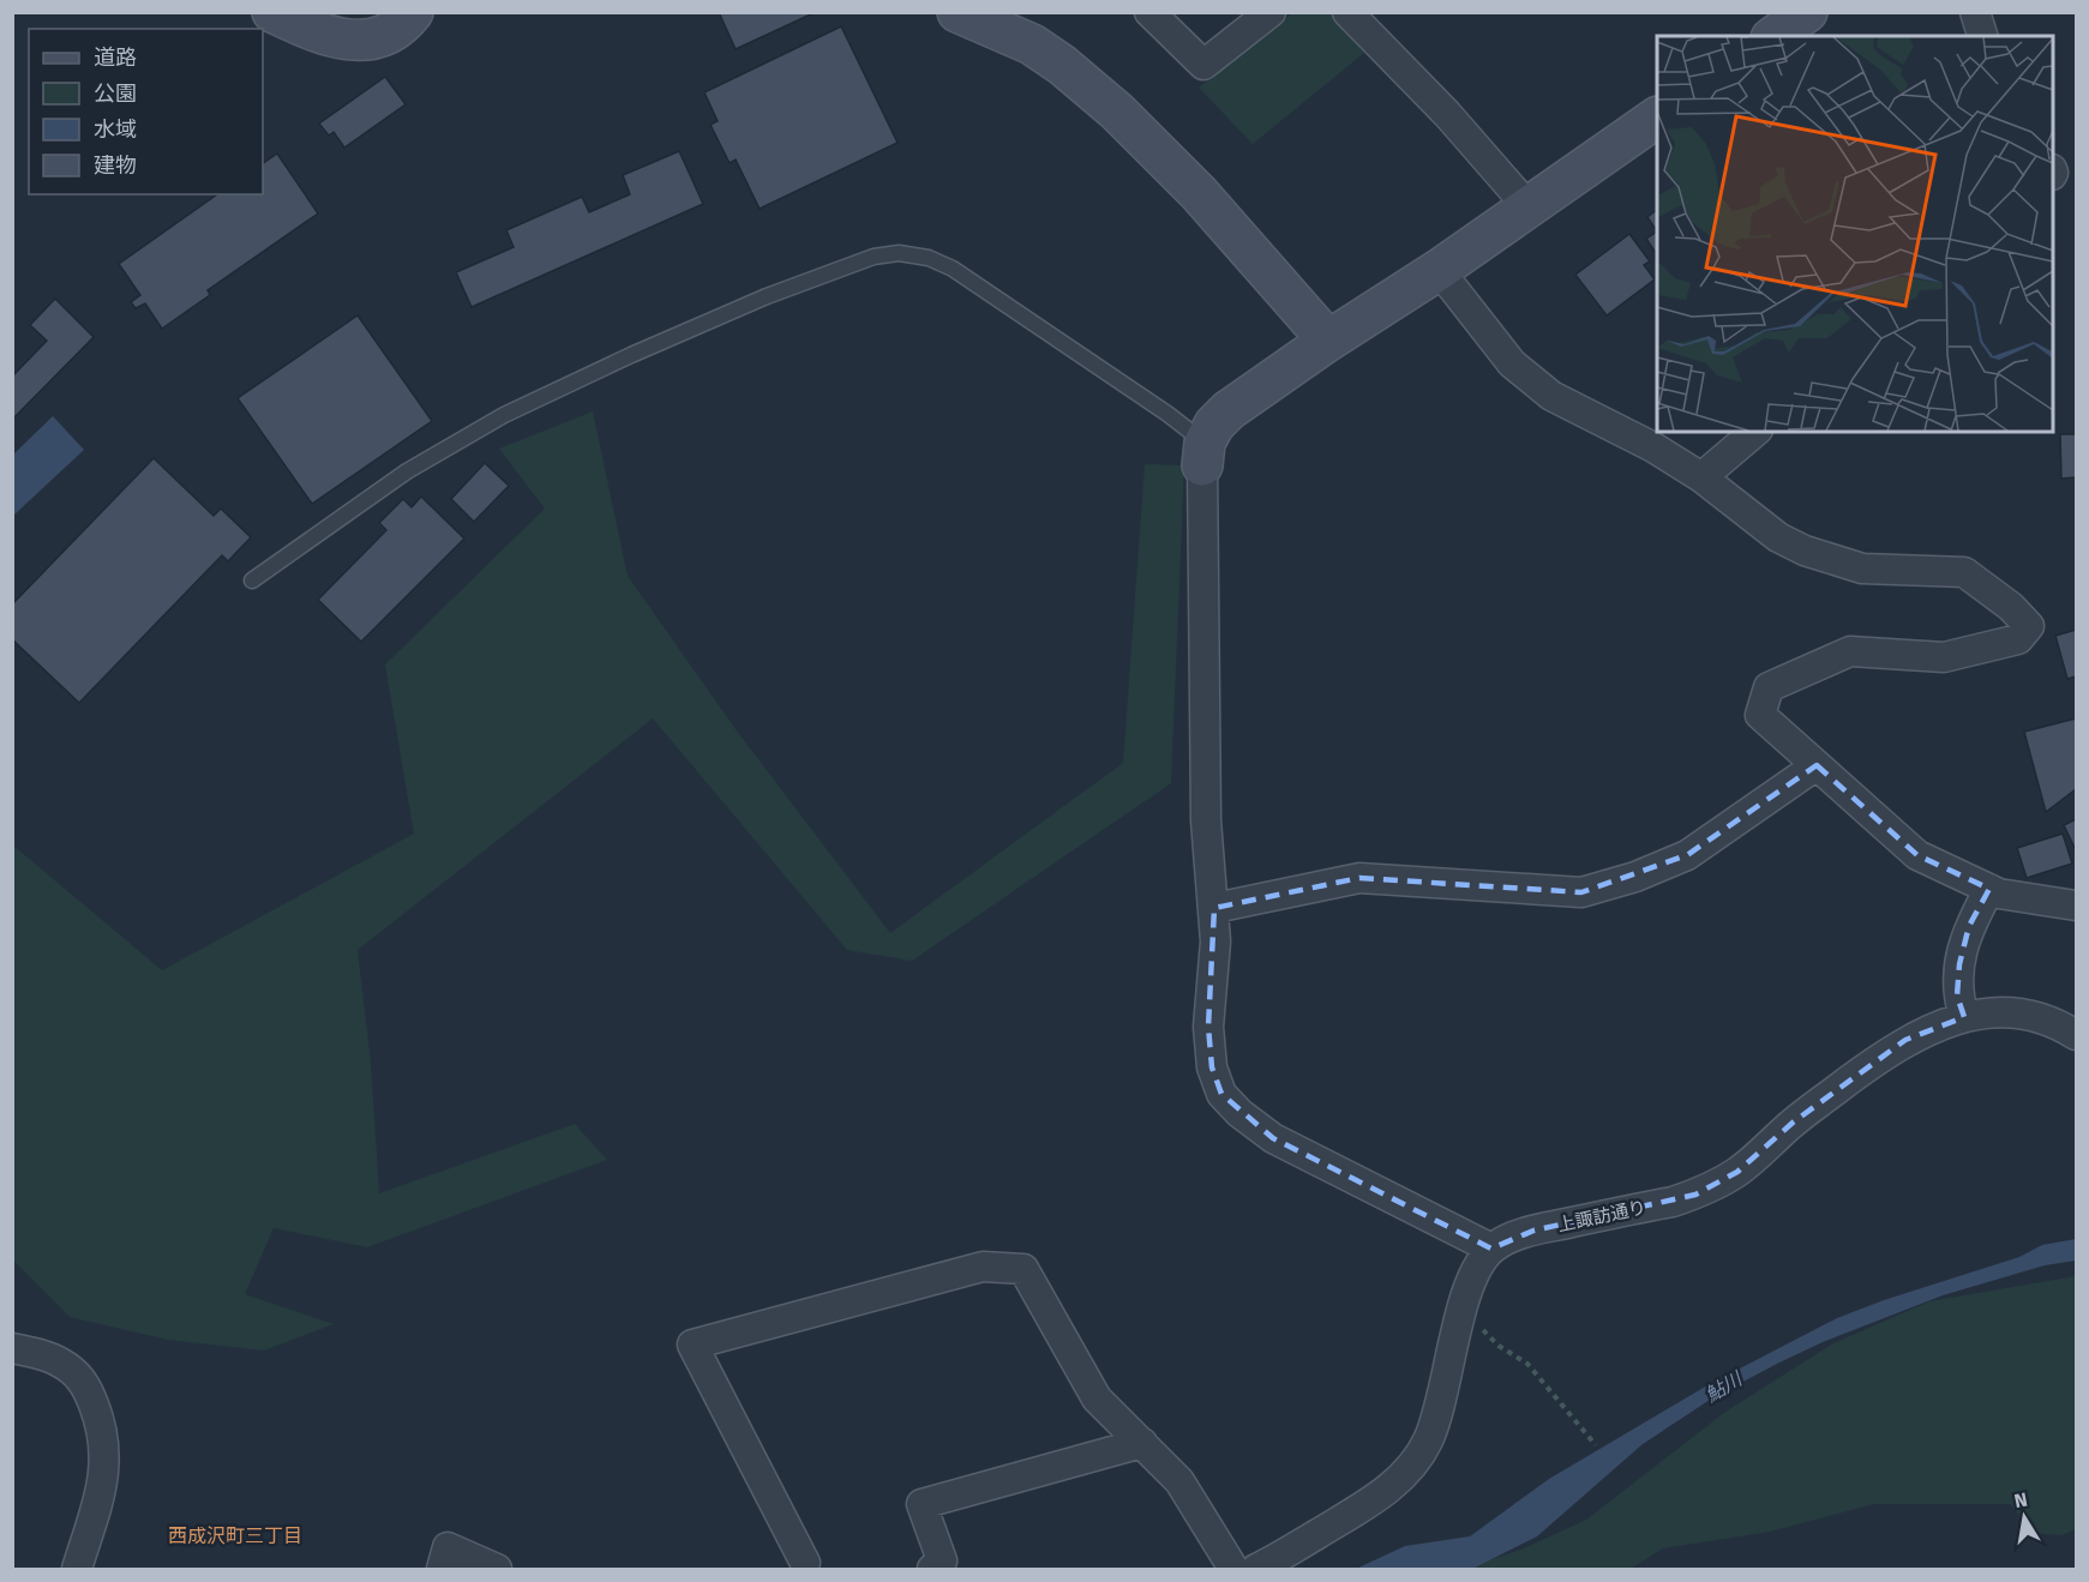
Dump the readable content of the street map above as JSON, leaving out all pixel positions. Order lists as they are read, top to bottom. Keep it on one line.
{"streets":{"street":["上諏訪通り"]},"districts":["西成沢町三丁目"],"water":["鮎川"],"legend":["道路","公園","水域","建物"],"north":"top"}
